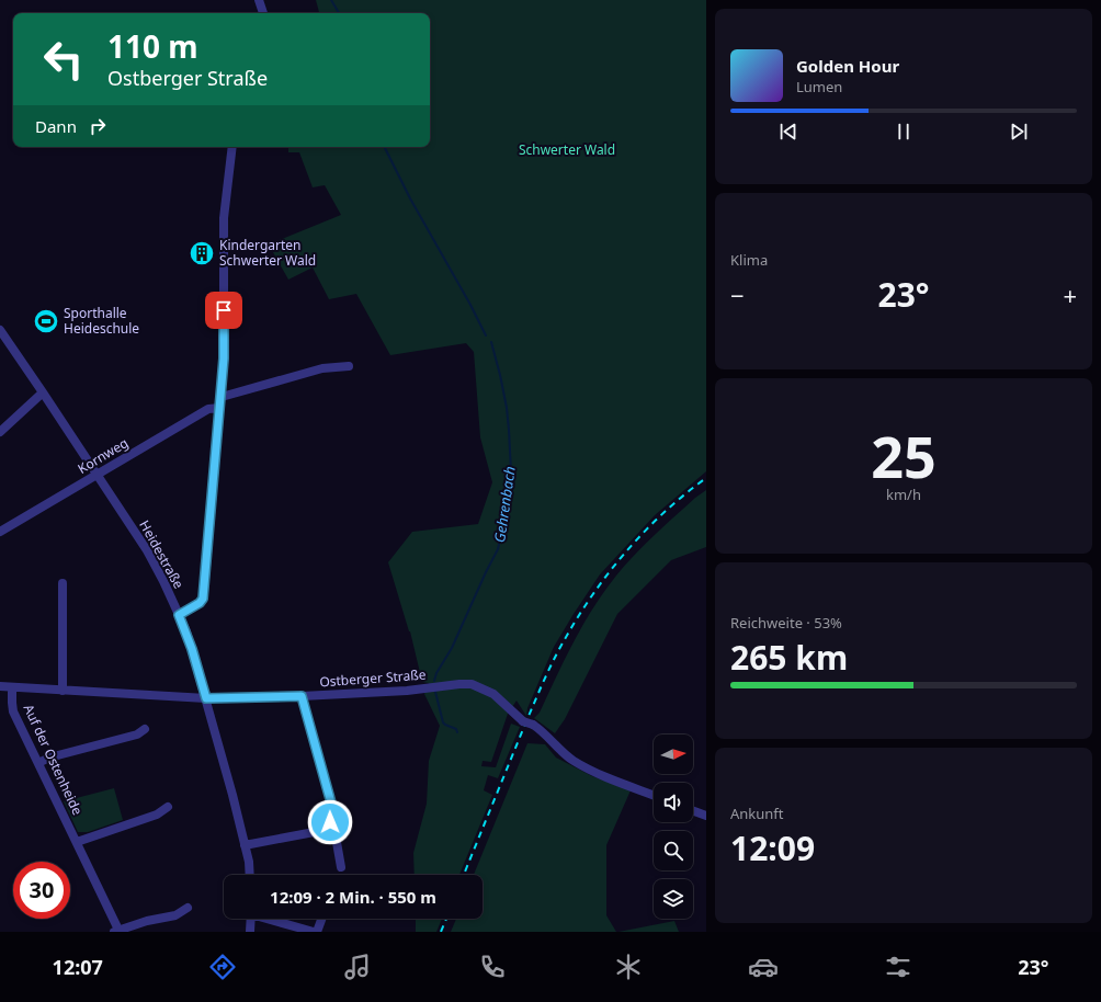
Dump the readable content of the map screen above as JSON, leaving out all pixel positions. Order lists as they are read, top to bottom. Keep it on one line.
{"streets":{"street":["Kornweg","Heidestraße","Ostberger Straße","Auf der Ostenheide"]},"crossings":[["Kornweg","Heidestraße"],["Heidestraße","Ostberger Straße"],["Ostberger Straße","Auf der Ostenheide"]],"water":["Gehrenbach"],"parks":["Schwerter Wald"],"places":{"building":["Kindergarten Schwerter Wald"],"sports":["Sporthalle Heideschule"]},"north":"right","page":{"turn":["110 m","Ostberger Straße"],"song":["Golden Hour","Lumen"],"then":"Dann","tile":["Klima",["25","km/h"],["Reichweite · 53%","265 km"],["Ankunft","12:09"]],"heat":["−","23°","+"],"limit":"30","trip":"12:09 · 2 Min. · 550 m","tabs":["12:07","23°"]}}
